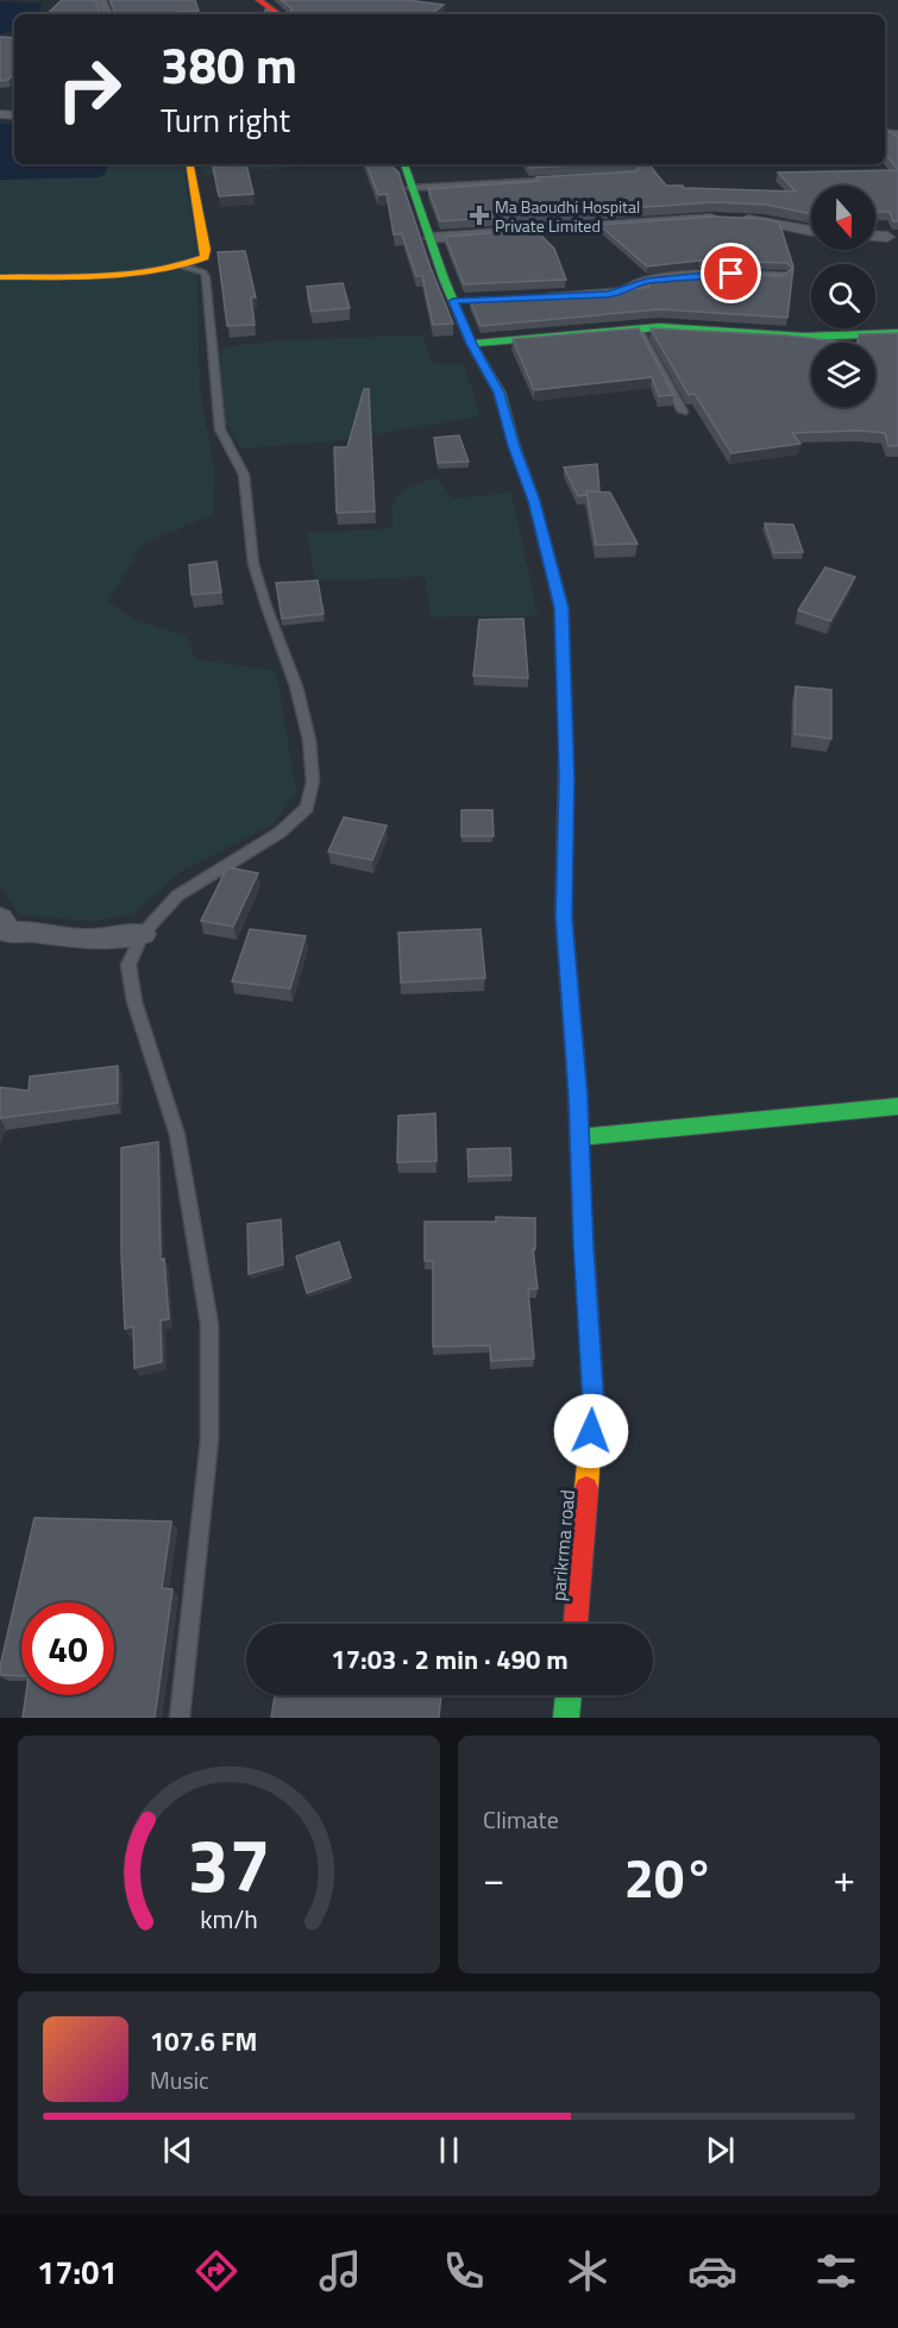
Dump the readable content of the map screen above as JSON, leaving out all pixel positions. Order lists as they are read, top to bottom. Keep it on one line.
{"streets":{"street":["parikrma road"]},"places":{"health":["Ma Baoudhi Hospital Private Limited"]},"north":"bottom","page":{"turn":["380 m","Turn right"],"limit":"40","trip":"17:03 · 2 min · 490 m","tile":"Climate","heat":["−","20°","+"],"song":["107.6 FM","Music"],"tabs":"17:01","gauge":["37","km/h"]}}
